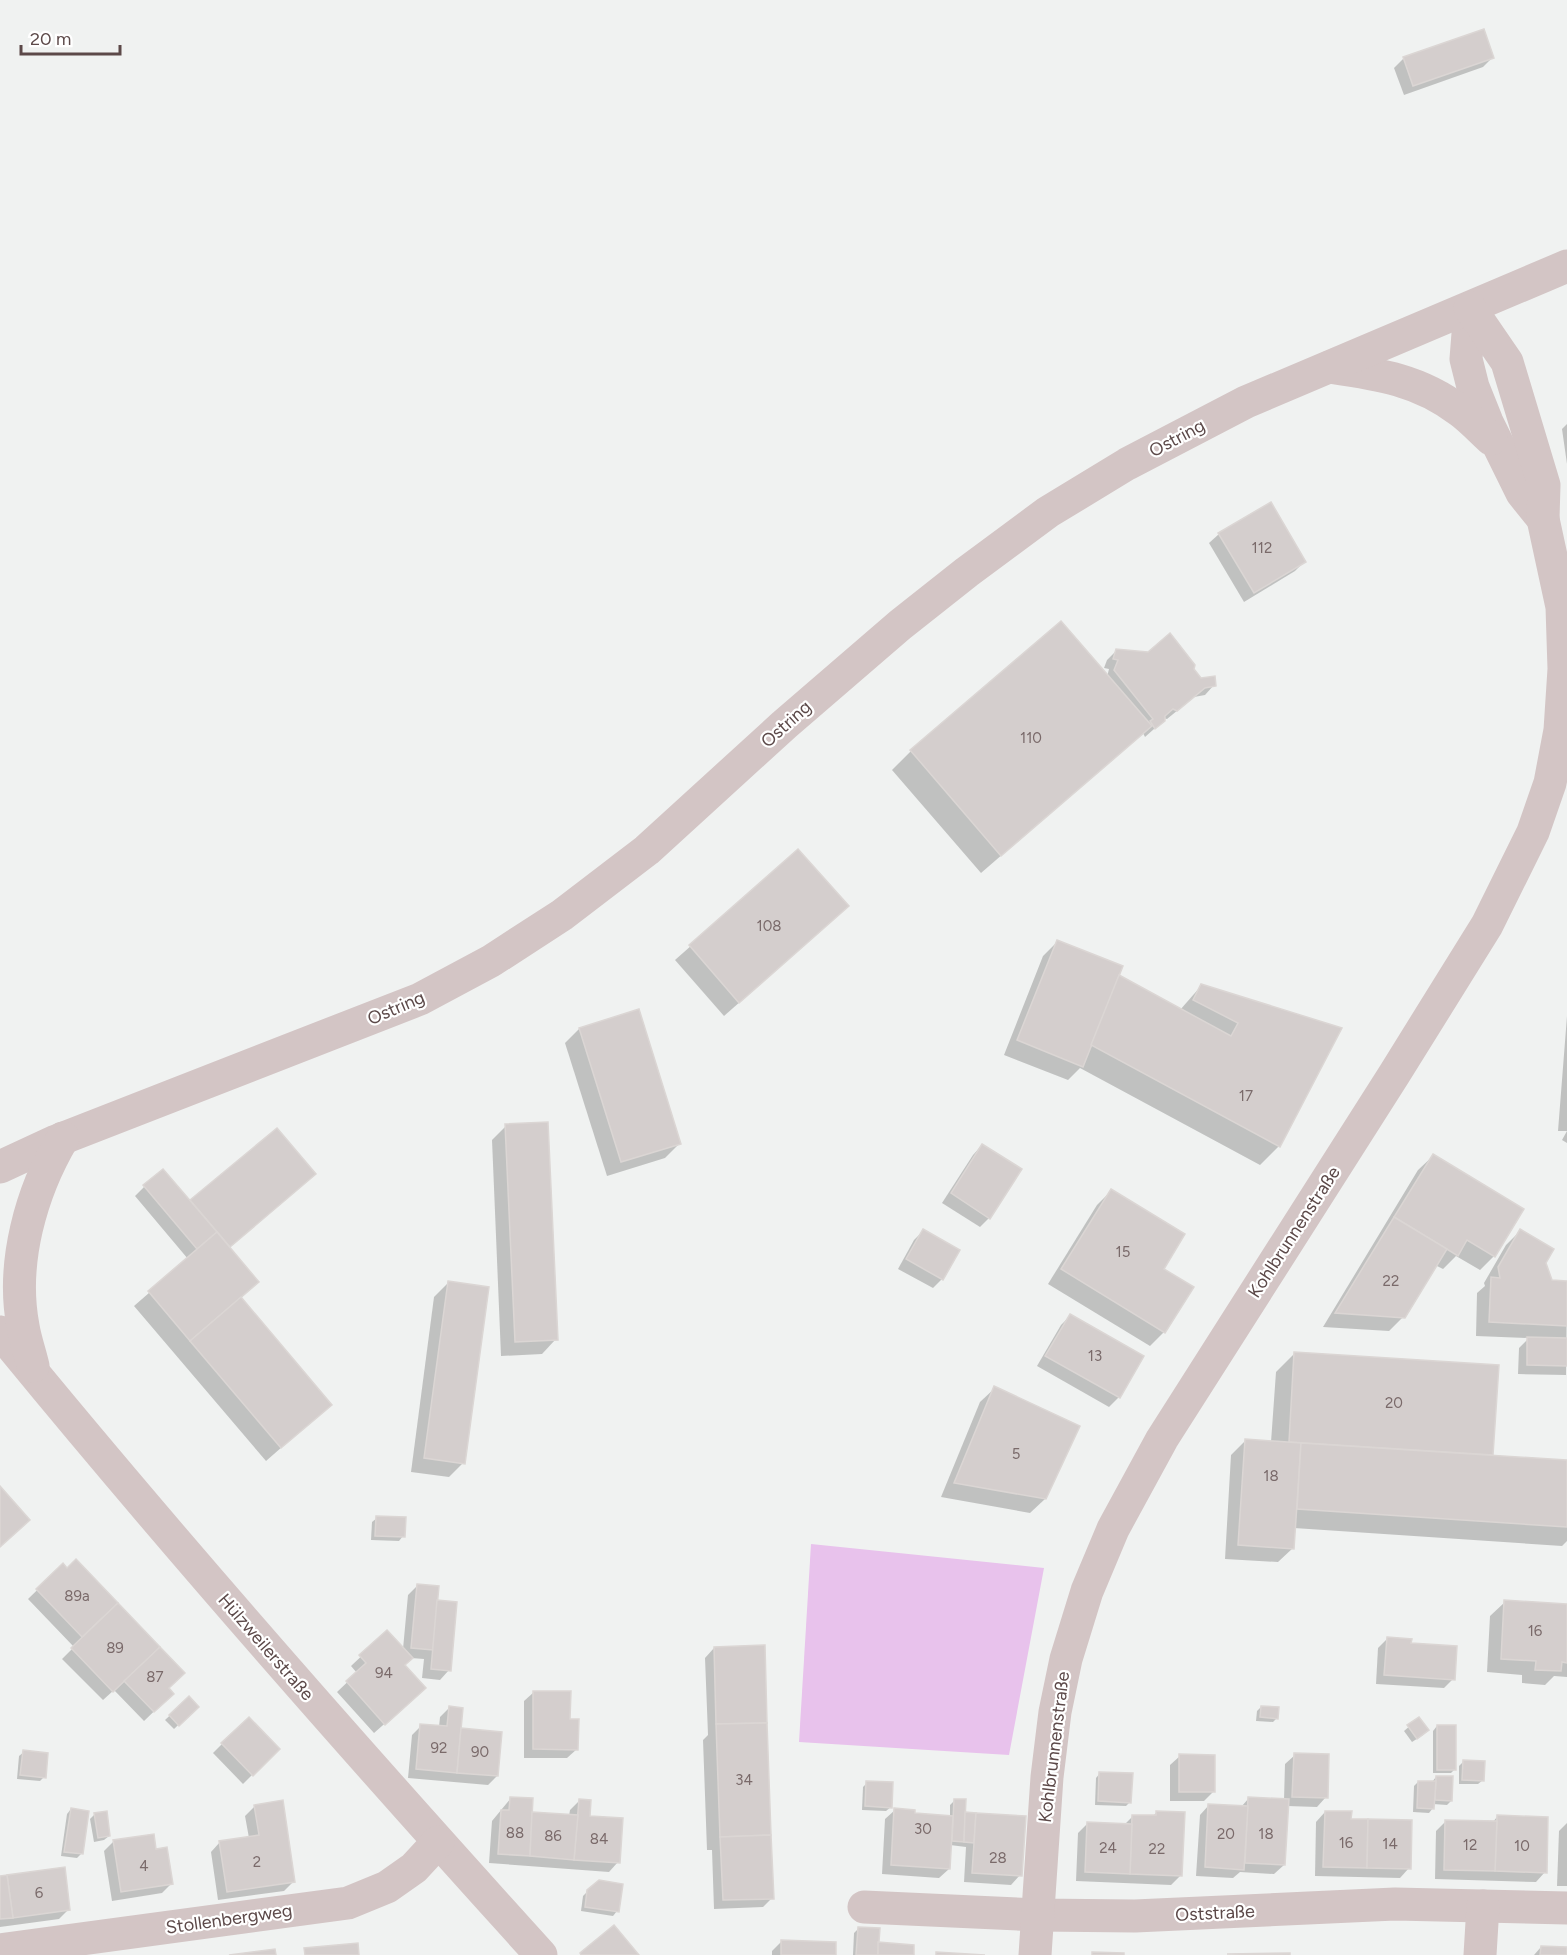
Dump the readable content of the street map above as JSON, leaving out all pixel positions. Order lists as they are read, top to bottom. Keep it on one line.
{"streets":{"street":["Ostring","Kohlbrunnenstraße","Hülzweilerstraße","Oststraße","Stollenbergweg"]},"crossings":[["Ostring","Kohlbrunnenstraße"],["Kohlbrunnenstraße","Oststraße"],["Hülzweilerstraße","Stollenbergweg"]],"house_numbers":["112","110","108","17","15","22","13","20","5","18","89a","16","89","94","87","92","90","34","30","88","20","18","86","84","16","14","12","10","24","22","28","2","4","6"],"scale_bar":"20 m"}
